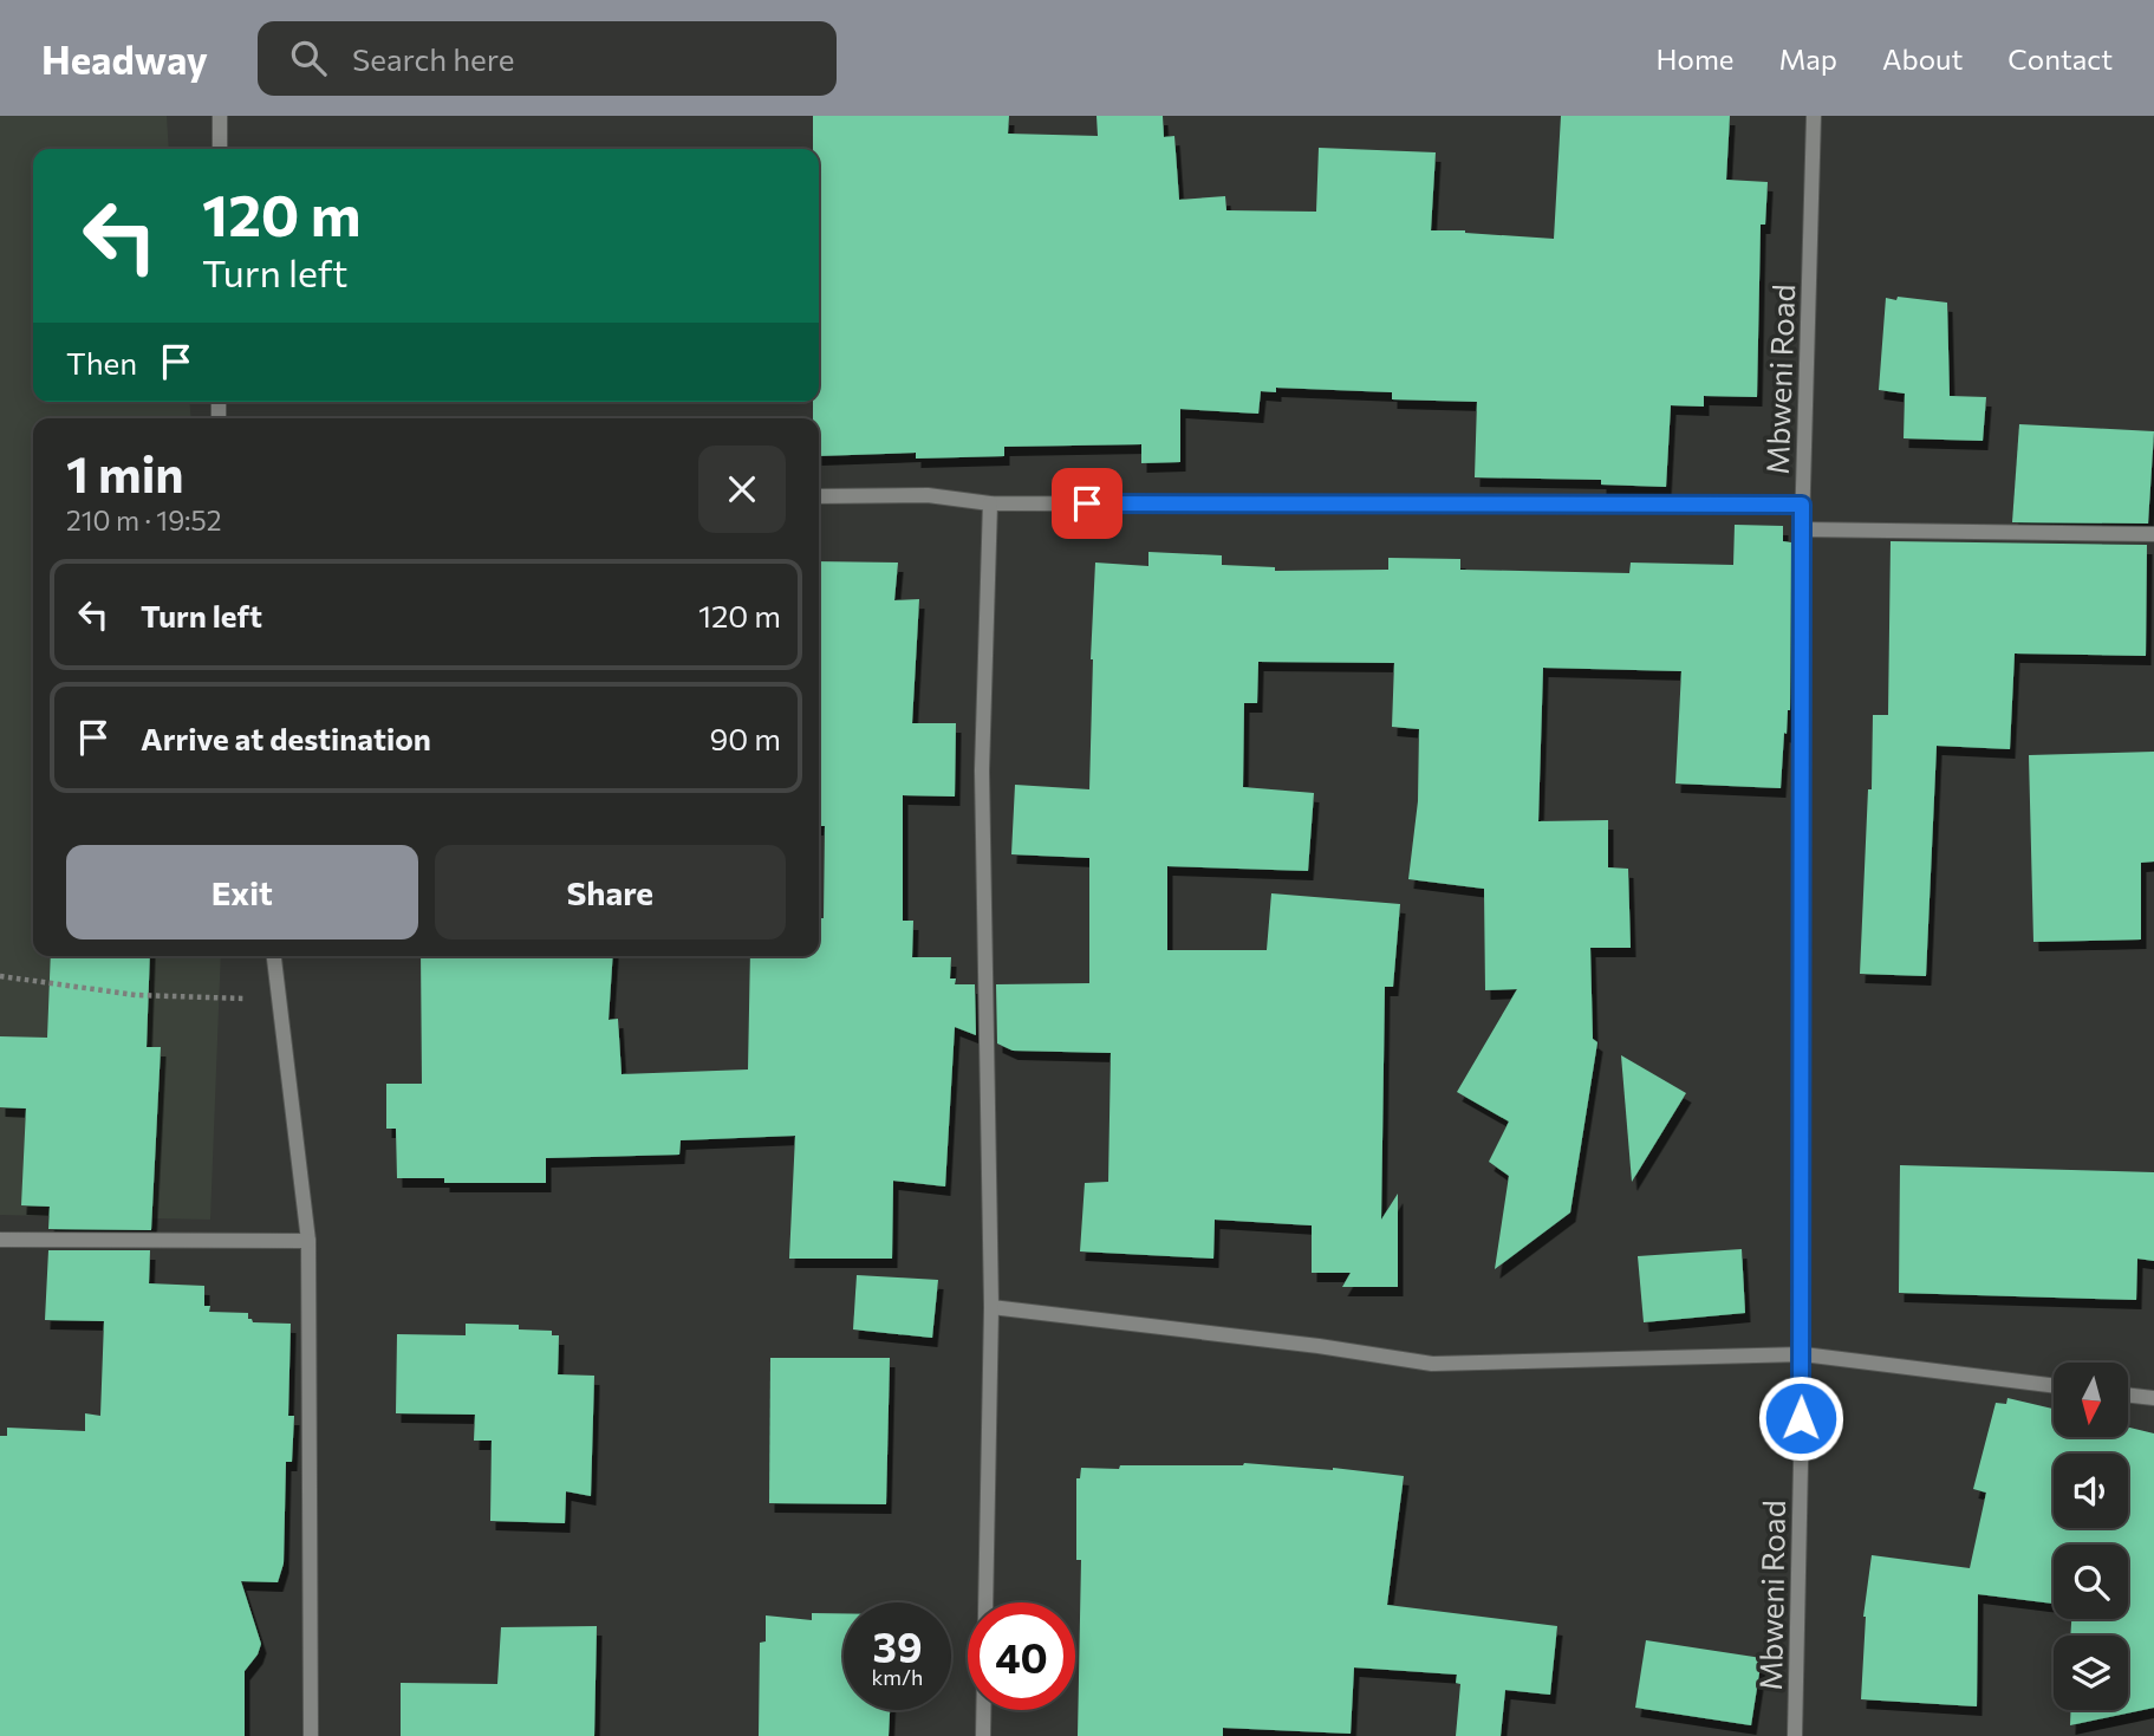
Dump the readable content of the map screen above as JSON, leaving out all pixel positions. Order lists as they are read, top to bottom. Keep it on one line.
{"streets":{"street":["Mbweni Road"]},"north":"bottom","page":{"header":"Headway","search":"Search here","nav":["Home","Map","About","Contact"],"turn":["120 m","Turn left"],"then":"Then","heading":["1 min","210 m · 19:52"],"list":[{"name":"Turn left","value":"120 m"},{"name":"Arrive at destination","value":"90 m"}],"buttons":["Exit","Share"],"speed":"39 km/h","limit":"40"}}
